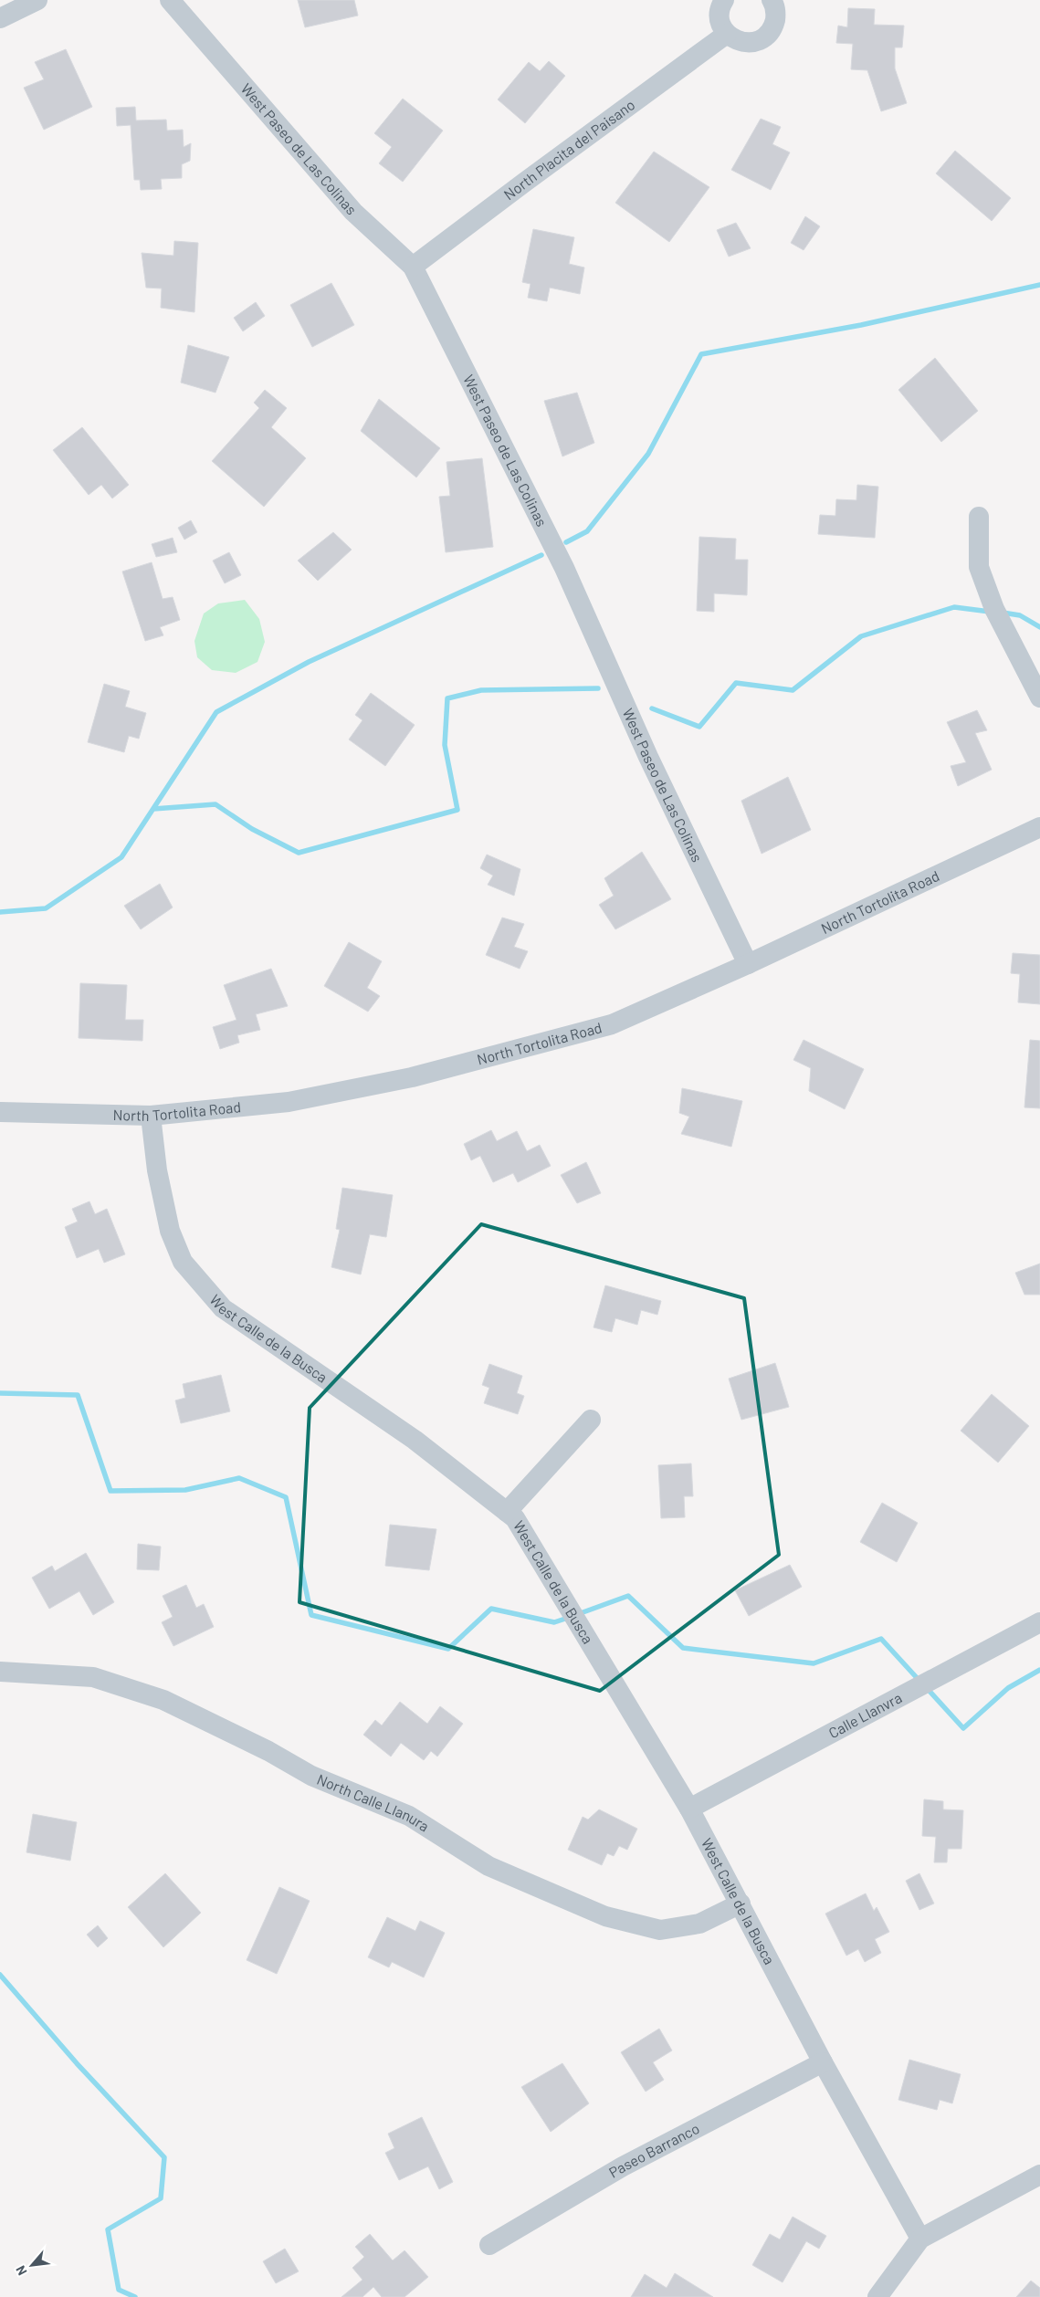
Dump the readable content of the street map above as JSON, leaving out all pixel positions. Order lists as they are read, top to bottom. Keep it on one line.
{"streets":{"street":["West Paseo de Las Colinas","North Placita del Paisano","North Tortolita Road","West Calle de la Busca","Calle Llanvra","North Calle Llanura","Paseo Barranco"]},"crossings":[["West Paseo de Las Colinas","North Placita del Paisano"],["West Paseo de Las Colinas","North Tortolita Road"],["North Tortolita Road","West Calle de la Busca"],["West Calle de la Busca","Calle Llanvra"],["West Calle de la Busca","North Calle Llanura"],["West Calle de la Busca","Paseo Barranco"]],"north":"bottom left"}
